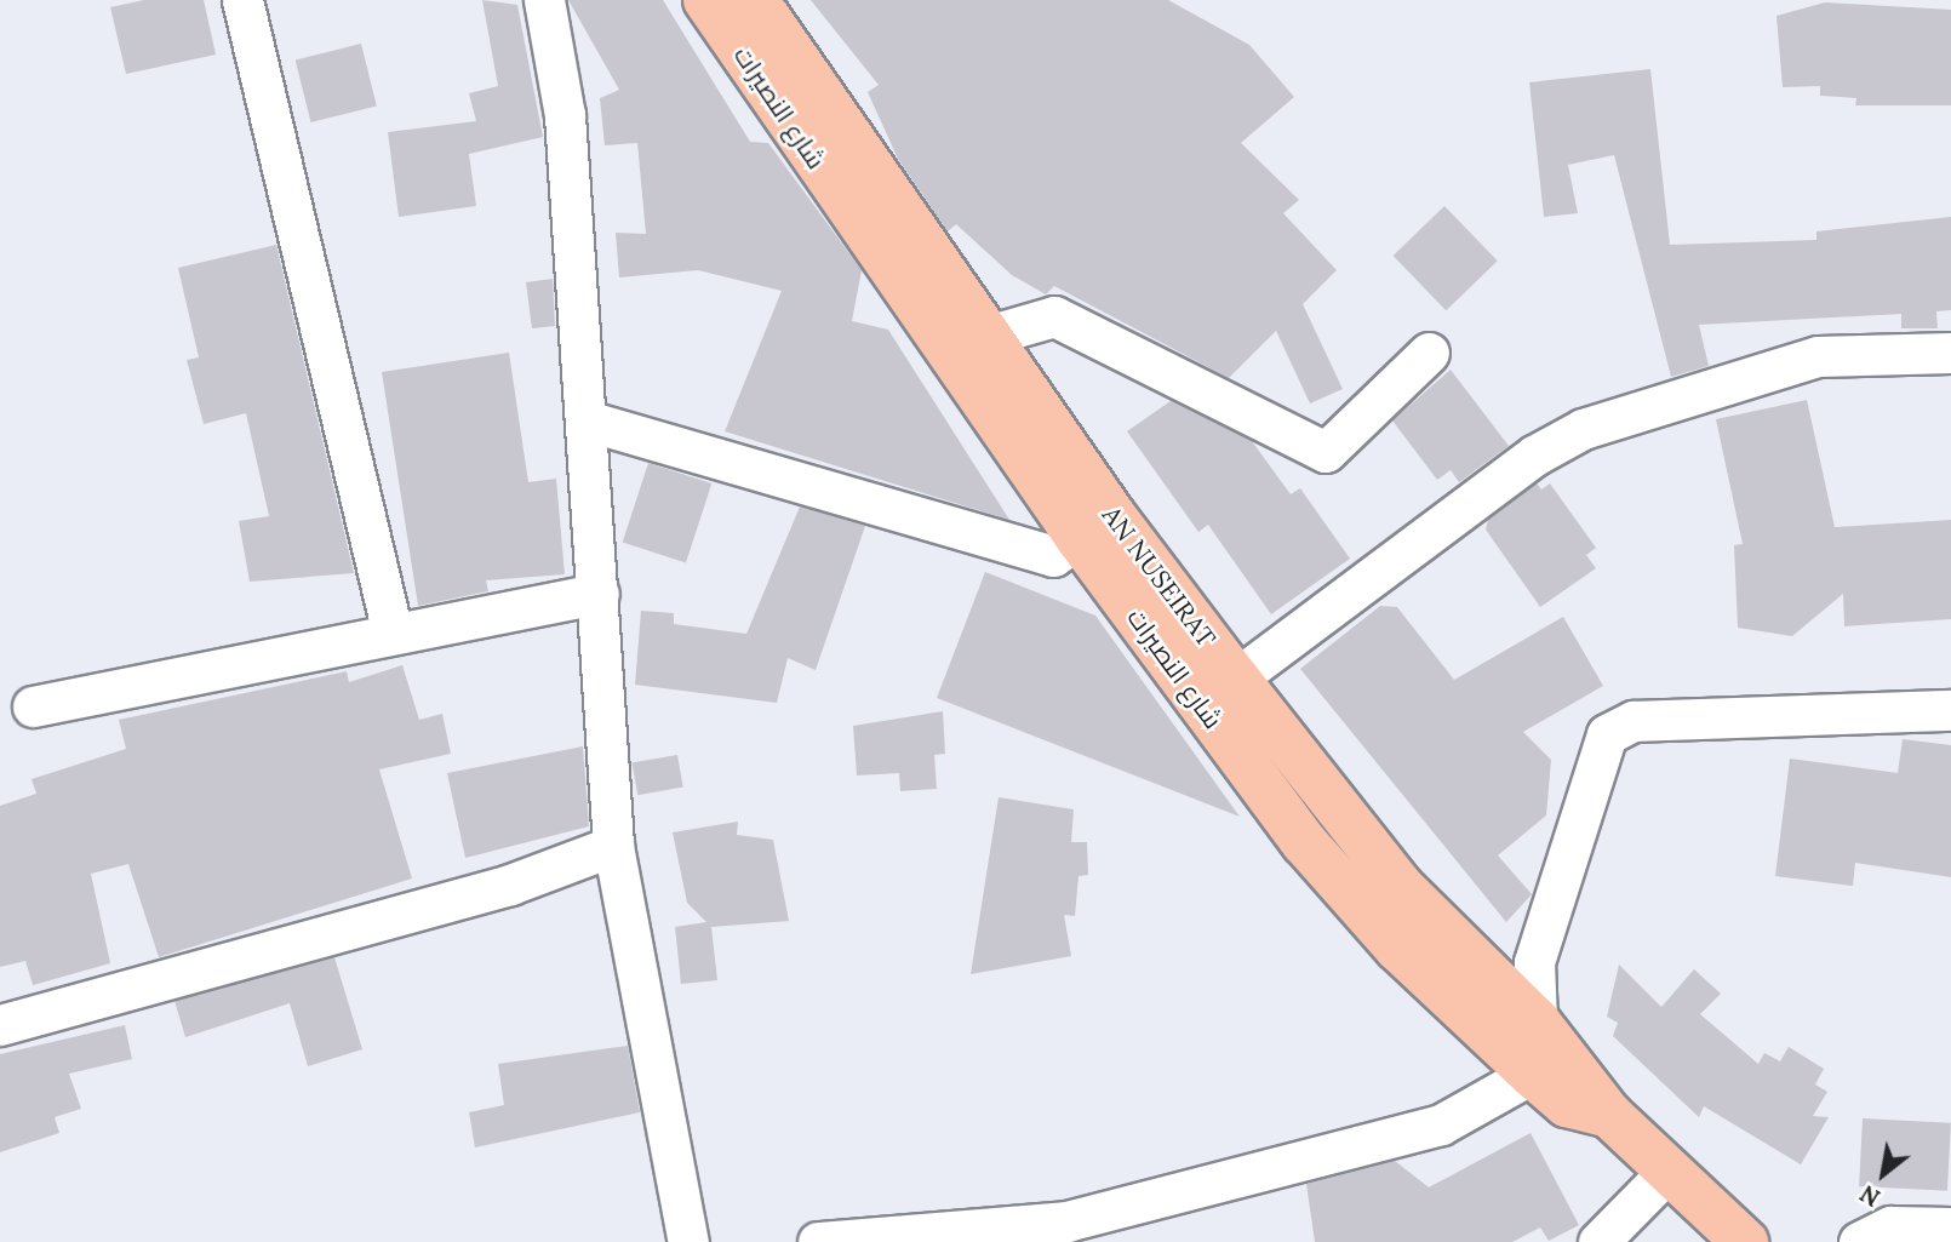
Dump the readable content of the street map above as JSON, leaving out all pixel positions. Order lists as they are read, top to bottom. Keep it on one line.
{"streets":{"main road":["شارع النصيرات","AN NUSEIRAT"]},"crossings":[["شارع النصيرات","AN NUSEIRAT"]],"north":"bottom left"}
